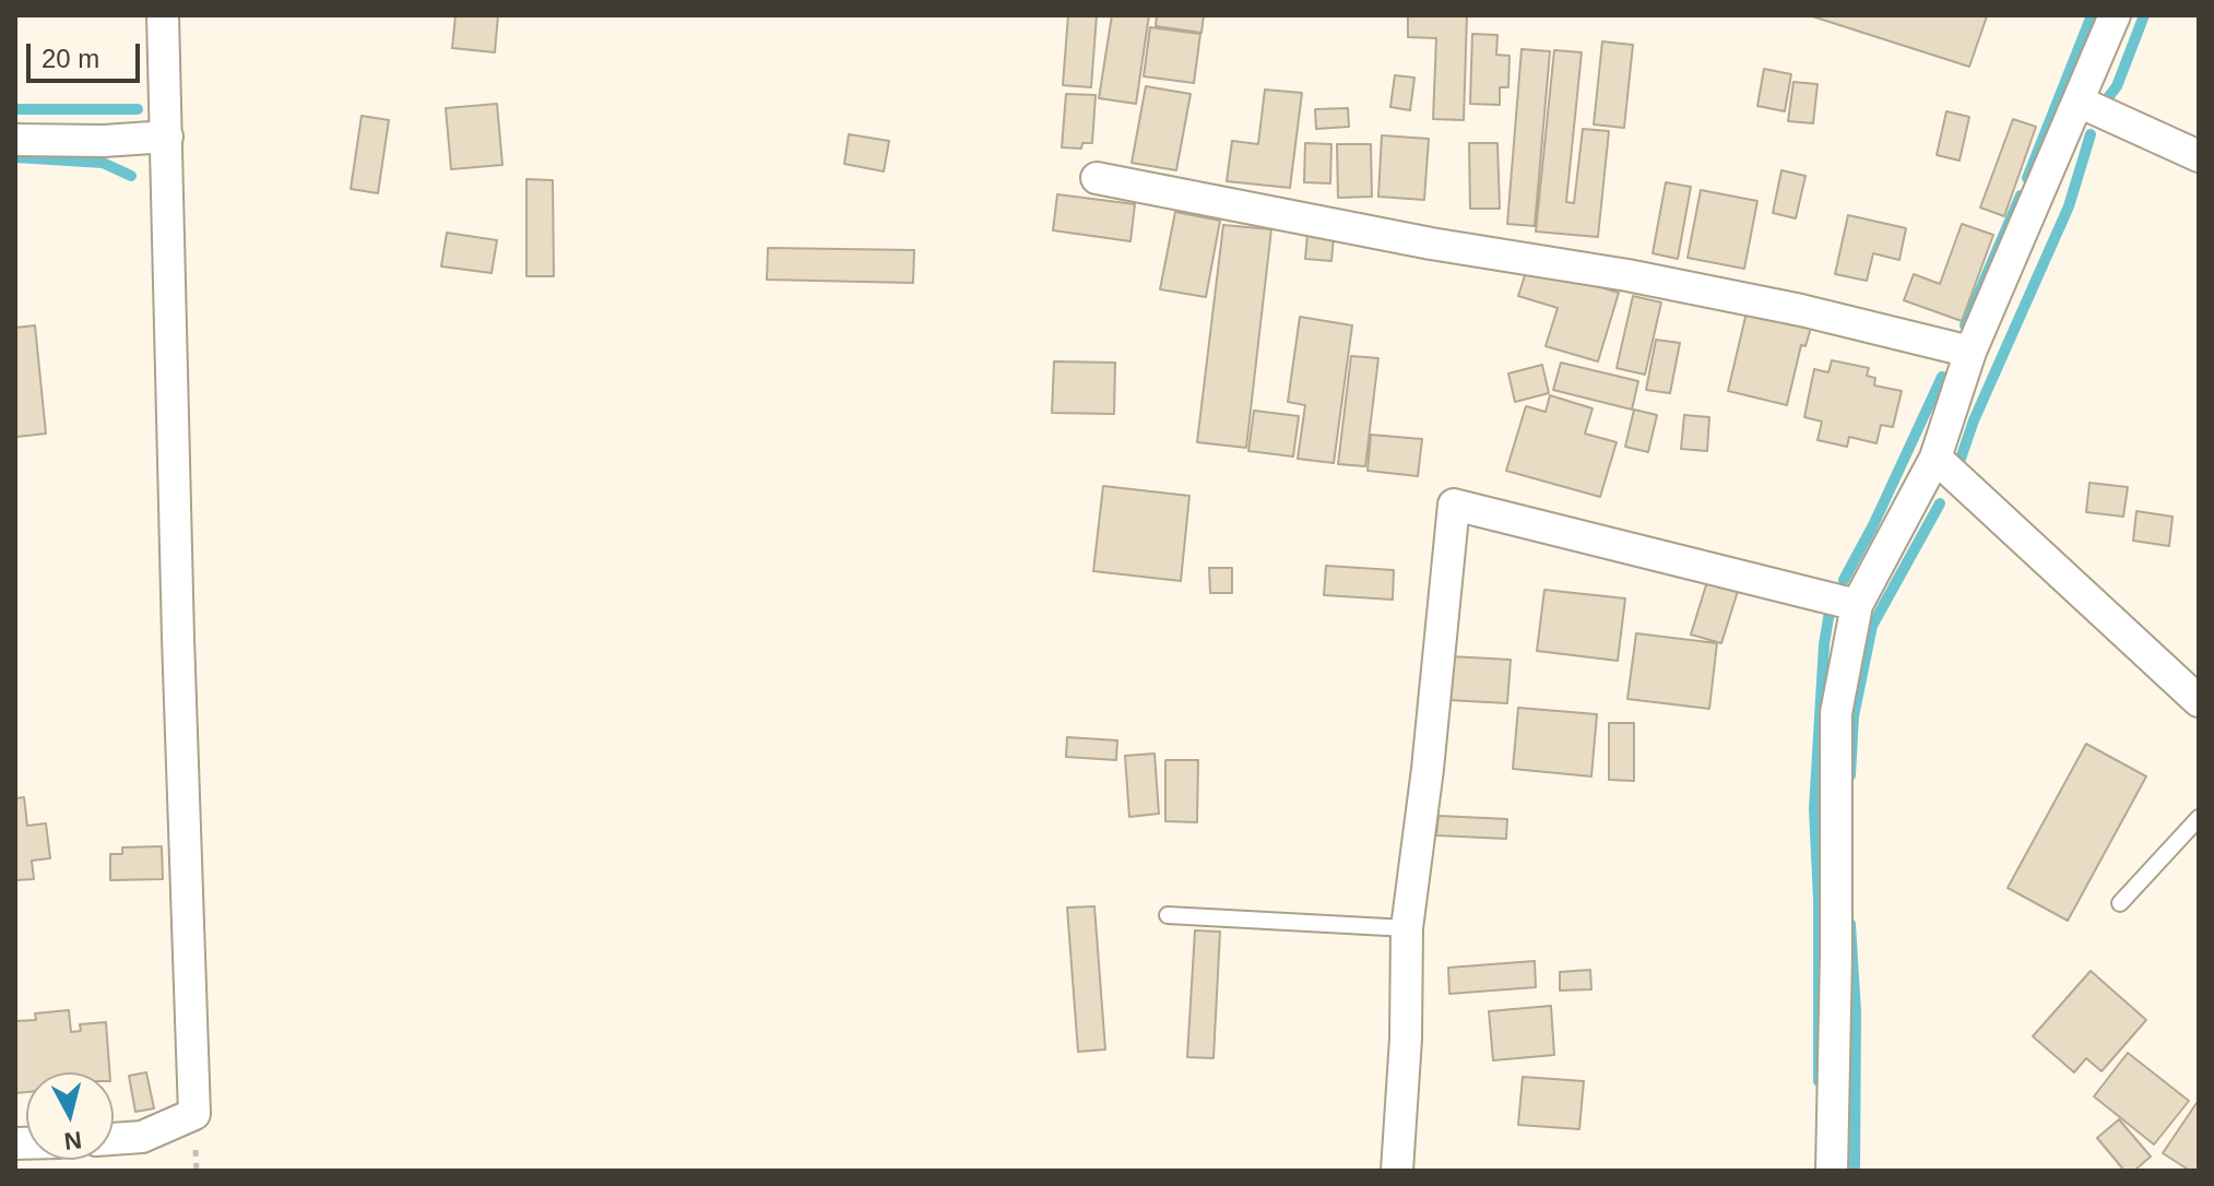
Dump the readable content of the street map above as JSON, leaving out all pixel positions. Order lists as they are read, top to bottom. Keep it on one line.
{"scale_bar":"20 m","north":"bottom"}
